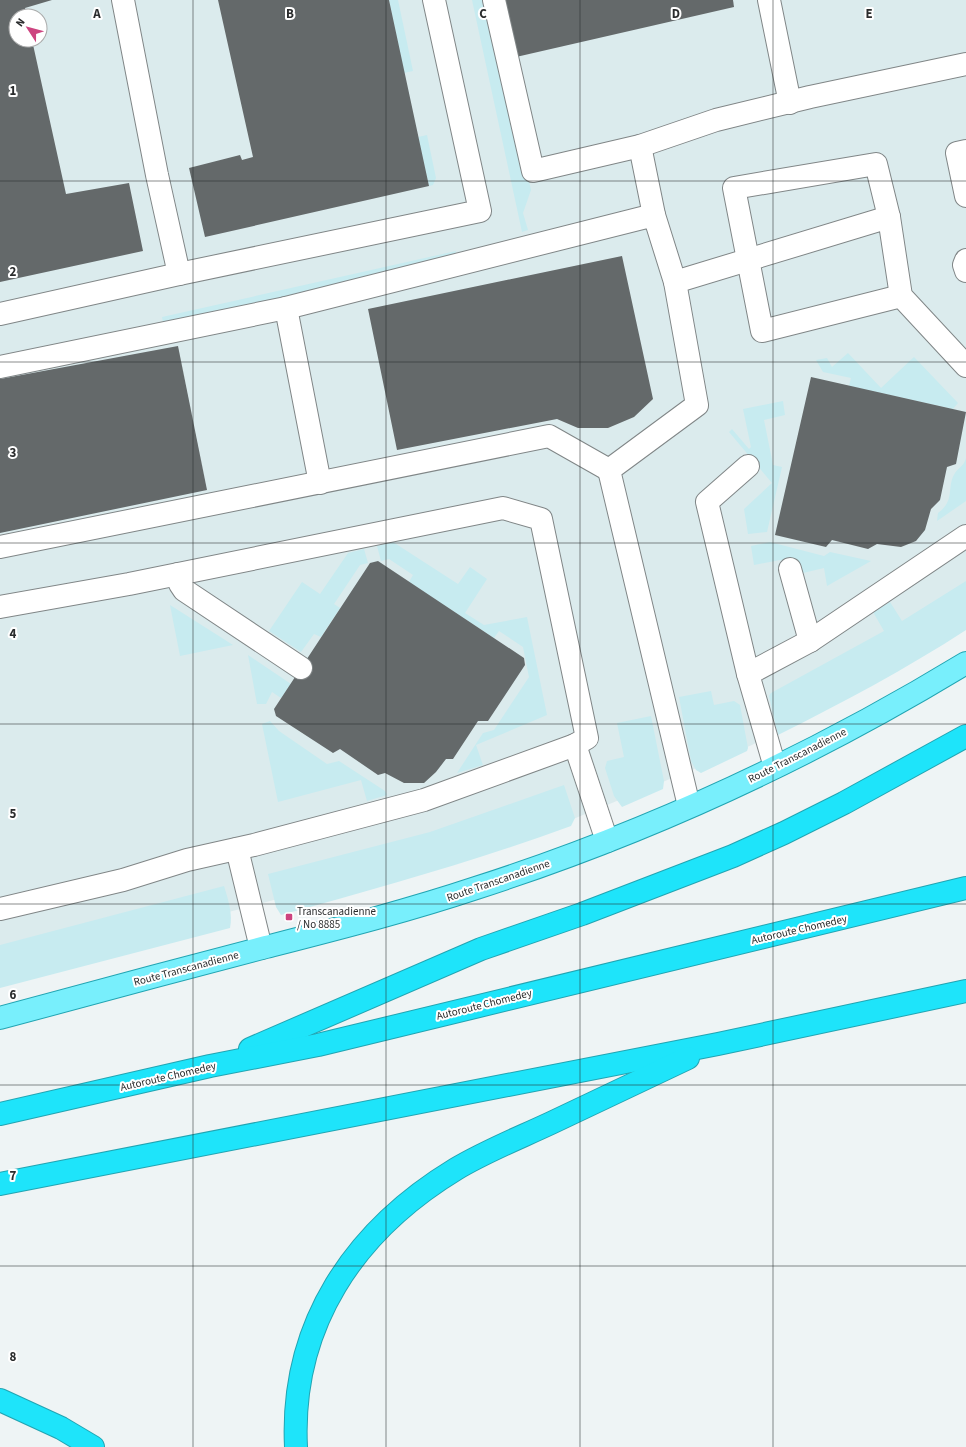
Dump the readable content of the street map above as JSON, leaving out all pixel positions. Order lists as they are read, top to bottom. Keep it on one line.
{"streets":{"highway":["Autoroute Chomedey"],"main road":["Route Transcanadienne"]},"places":{"transit":["Transcanadienne / No 8885"]},"north":"top left","grid":{"columns":["A","B","C","D","E"],"rows":["1","2","3","4","5","6","7","8"]}}
